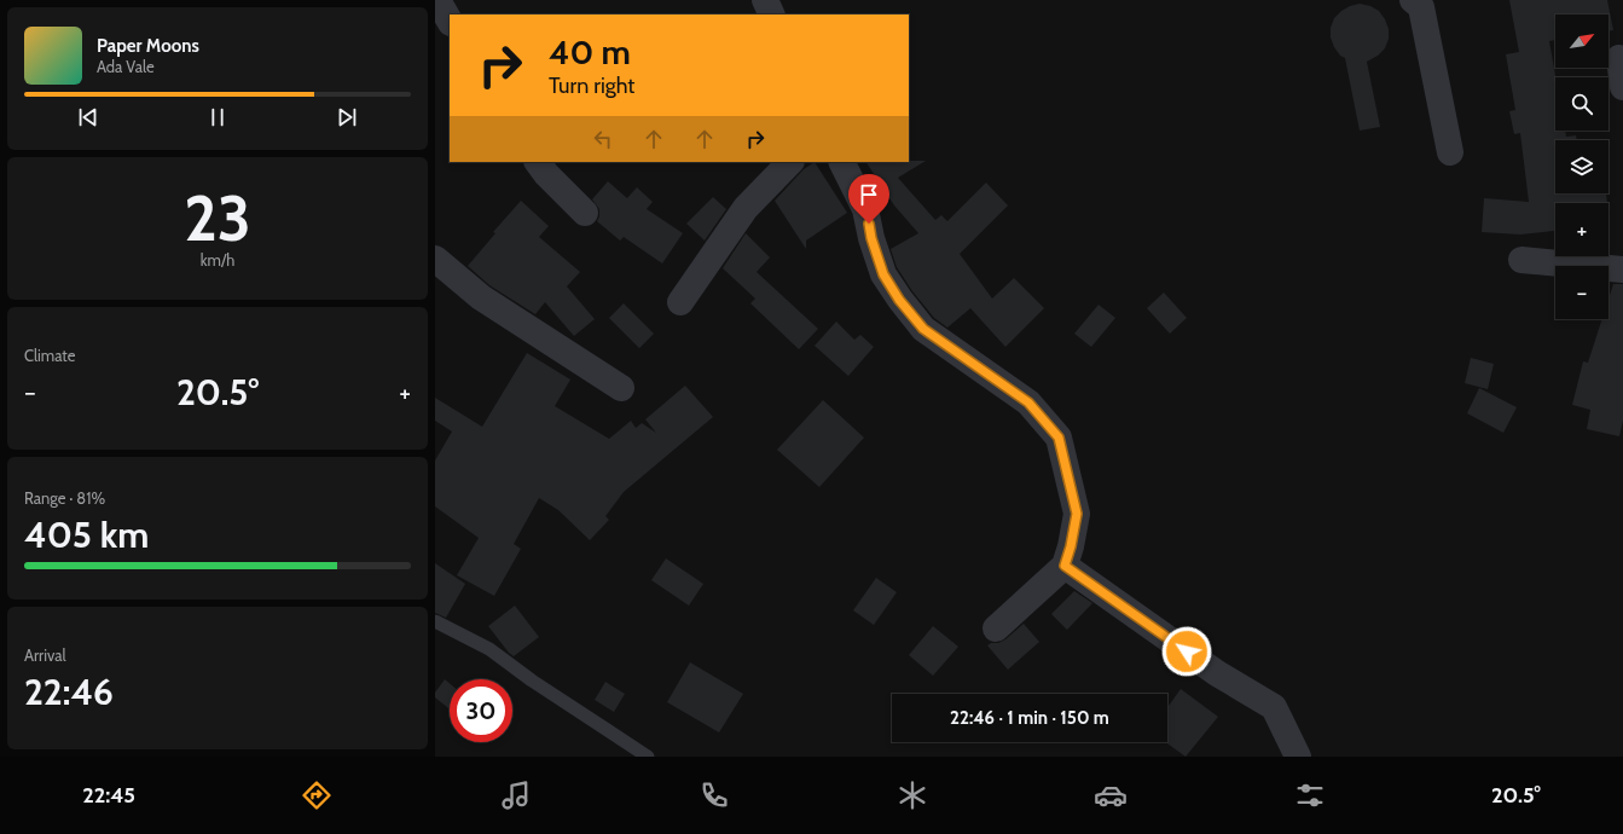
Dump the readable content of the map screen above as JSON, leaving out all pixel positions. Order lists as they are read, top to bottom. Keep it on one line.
{"north":"top right","page":{"map_buttons":["+","−"],"turn":["40 m","Turn right"],"song":["Paper Moons","Ada Vale"],"tile":[["23","km/h"],"Climate",["Range · 81%","405 km"],["Arrival","22:46"]],"heat":["−","20.5°","+"],"limit":"30","trip":"22:46 · 1 min · 150 m","tabs":["22:45","20.5°"]}}
